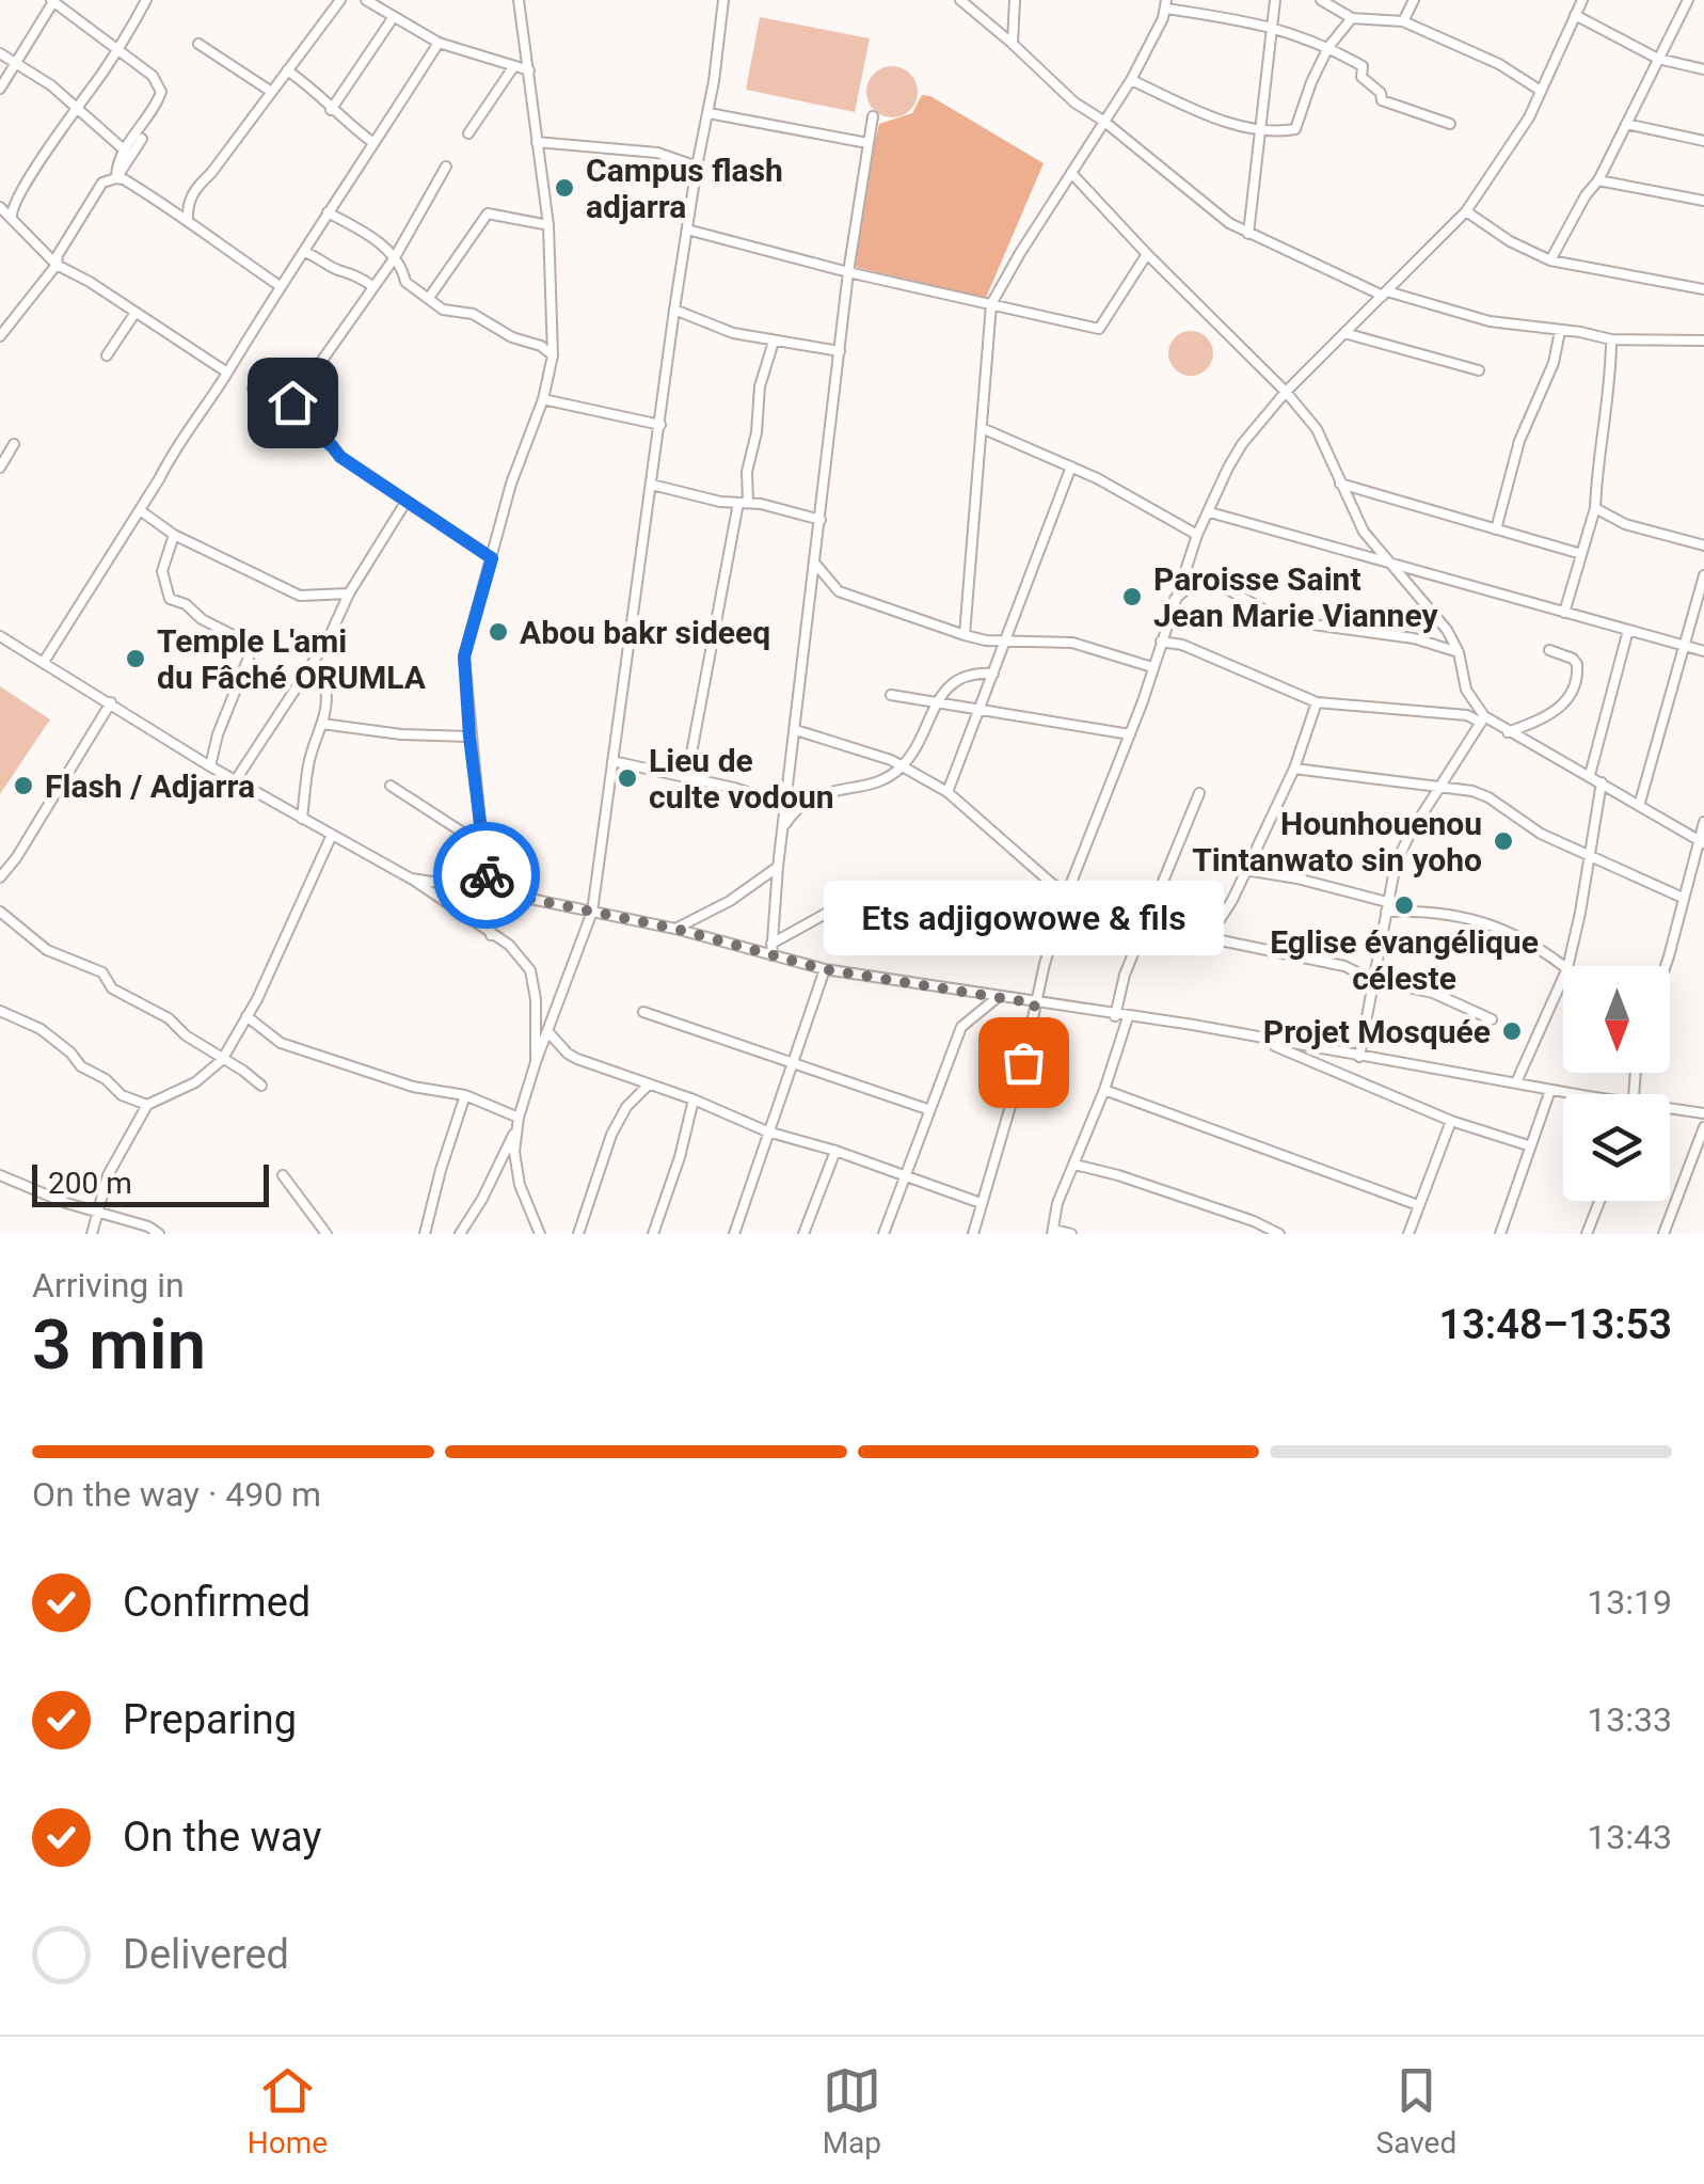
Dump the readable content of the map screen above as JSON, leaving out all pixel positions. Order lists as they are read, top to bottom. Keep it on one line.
{"places":["Campus flash adjarra","Paroisse Saint Jean Marie Vianney","Abou bakr sideeq","Temple L'ami du Fâché ORUMLA","Lieu de culte vodoun","Flash / Adjarra","Hounhouenou Tintanwato sin yoho","Eglise évangélique céleste","Projet Mosquée","Ets adjigowowe & fils"],"scale_bar":"200 m","north":"bottom","page":{"bubble":"Ets adjigowowe & fils","scale":"200 m","heading":["3 min","Arriving in","13:48–13:53"],"bar":"On the way · 490 m","list":[["Confirmed","13:19"],["Preparing","13:33"],["On the way","13:43"],"Delivered"],"tabs":["Home","Map","Saved"]}}
